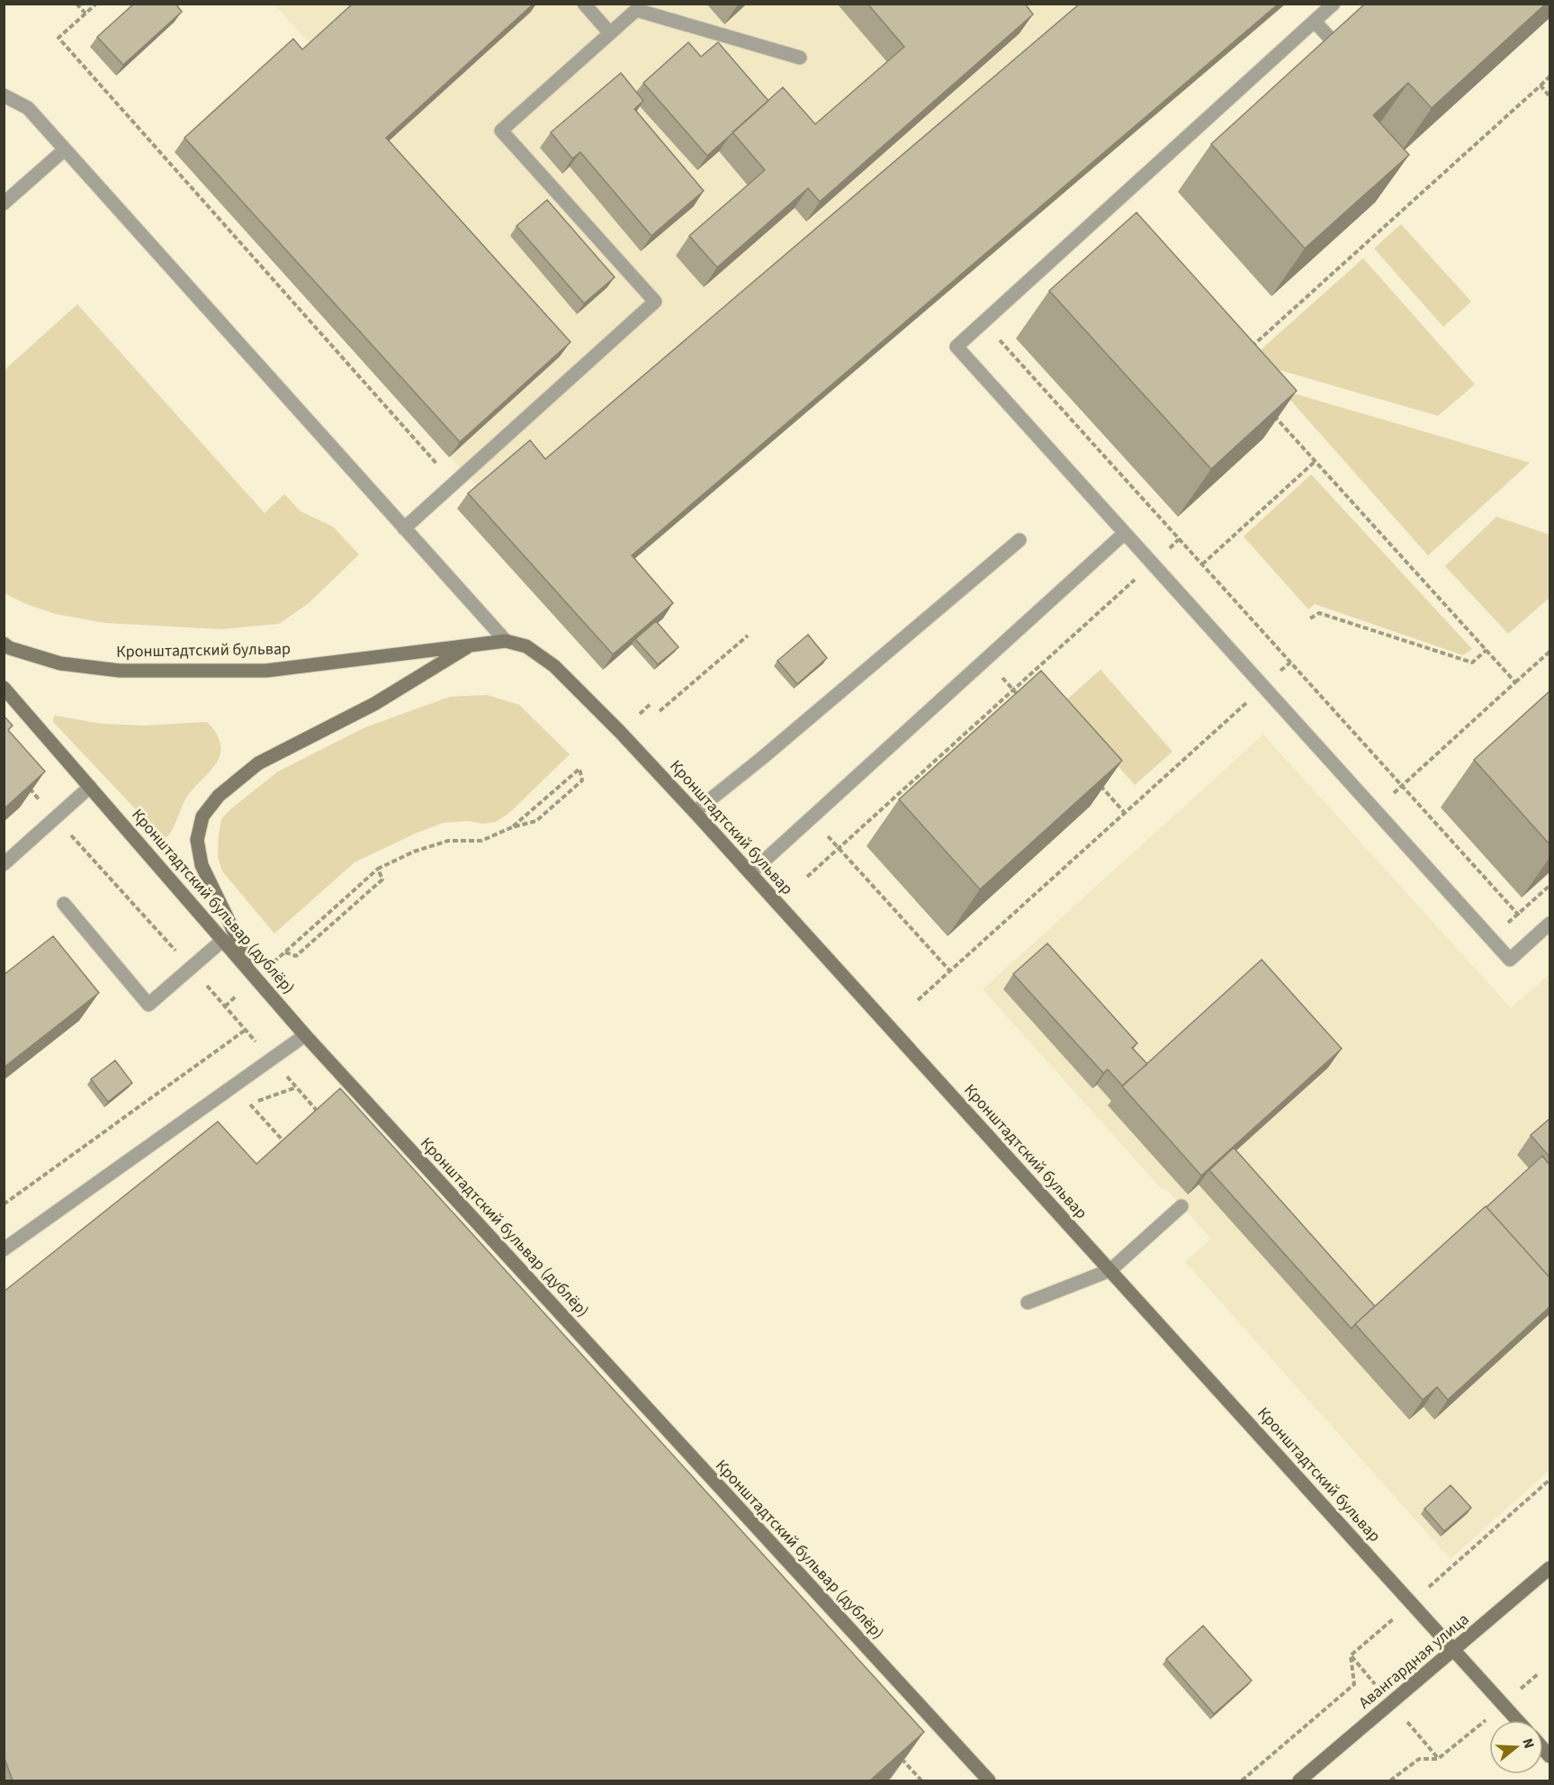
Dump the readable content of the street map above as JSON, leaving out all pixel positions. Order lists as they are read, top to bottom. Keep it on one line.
{"streets":{"main road":["Кронштадтский бульвар","Кронштадтский бульвар (дублёр)","Авангардная улица"]},"crossings":[["Кронштадтский бульвар","Кронштадтский бульвар (дублёр)"],["Кронштадтский бульвар","Авангардная улица"]],"north":"right"}
